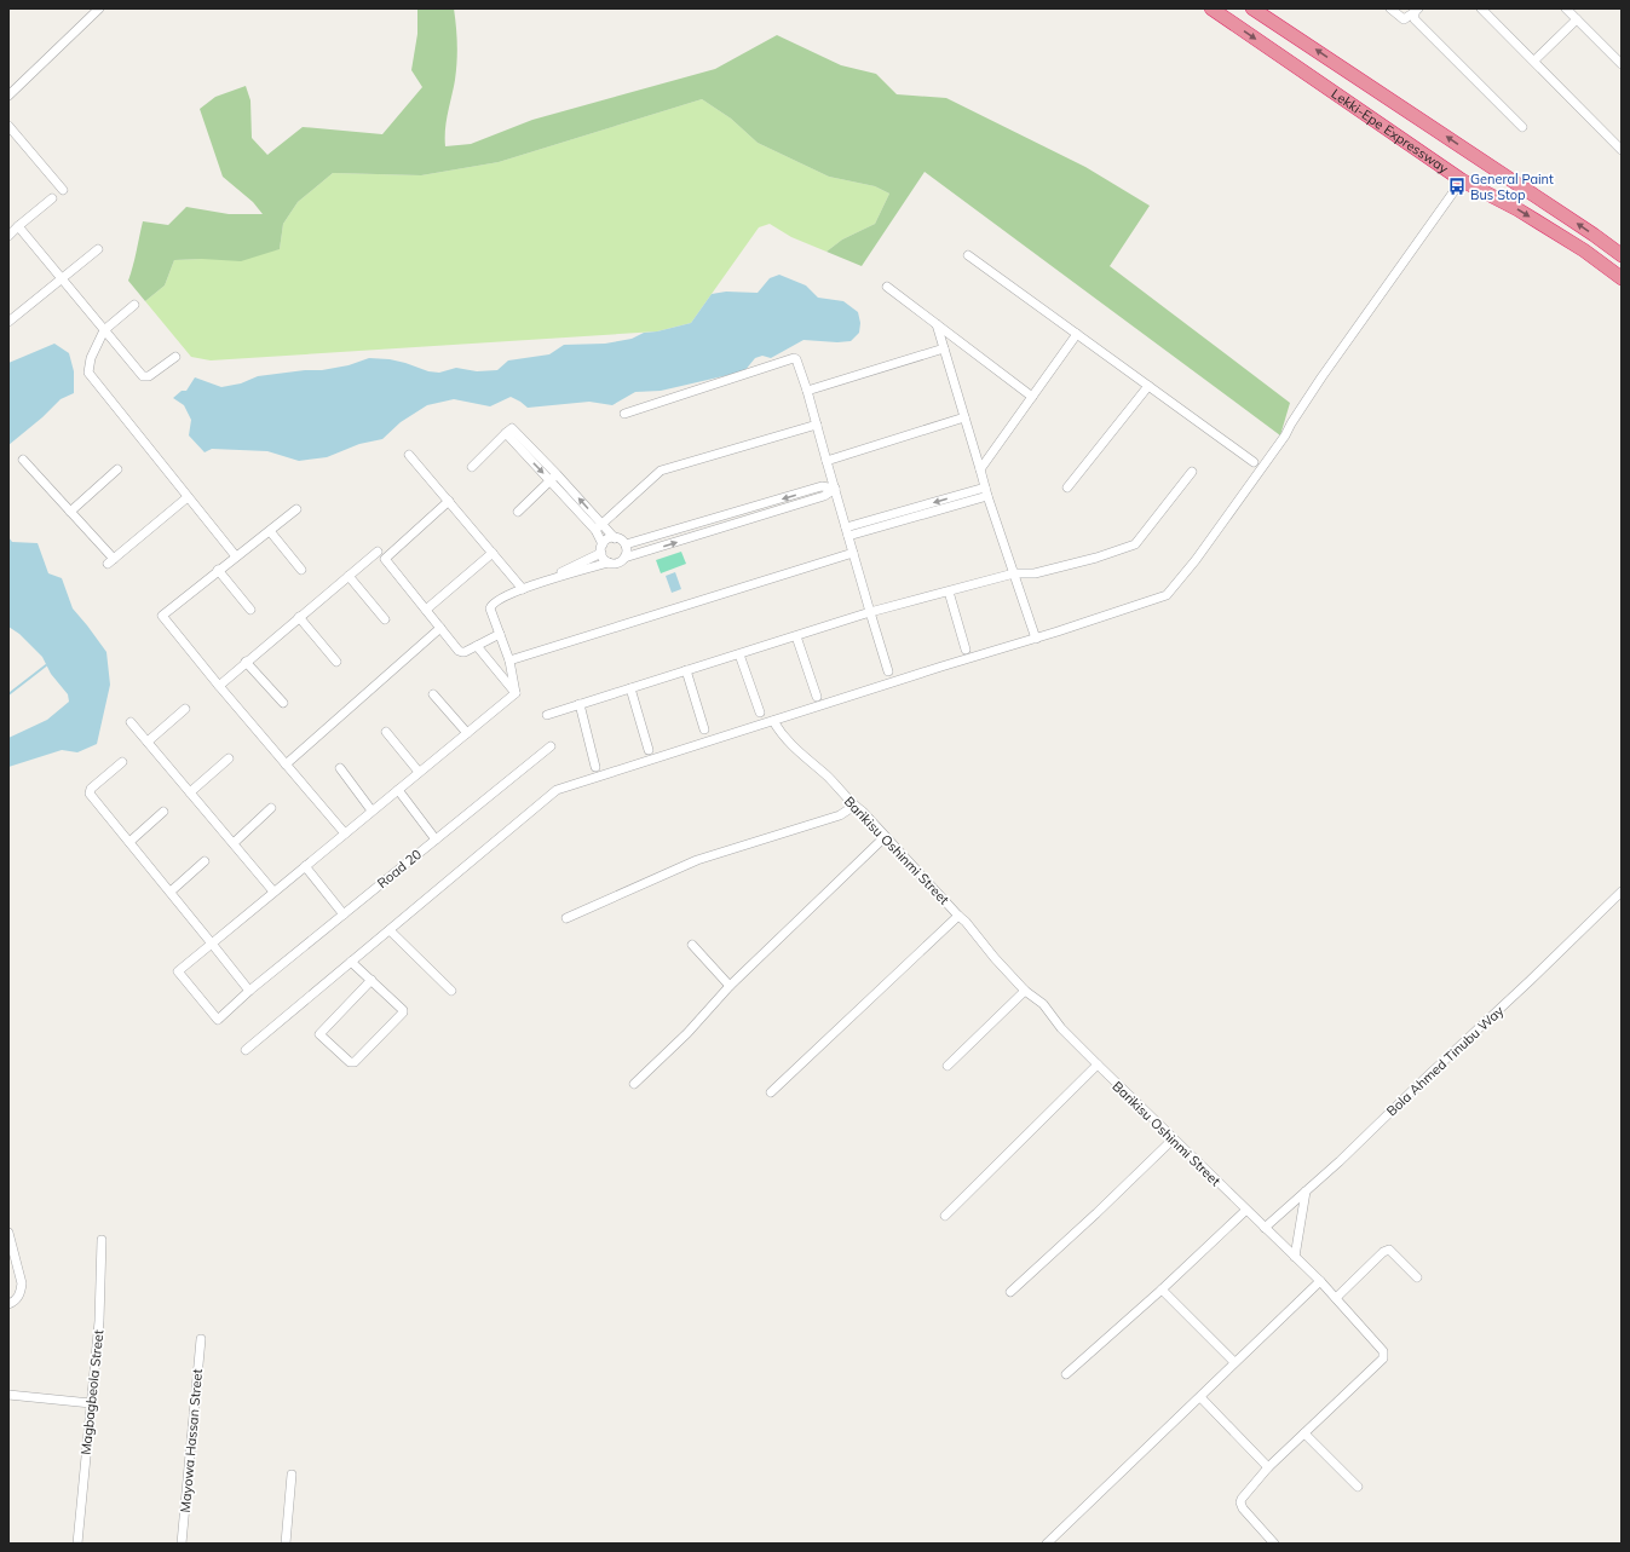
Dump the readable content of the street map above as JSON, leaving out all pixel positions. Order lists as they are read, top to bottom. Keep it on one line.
{"streets":{"highway":["Lekki-Epe Expressway"],"street":["Barikisu Oshinmi Street","Road 20","Bola Ahmed Tinubu Way","Magbagbeola Street","Mayowa Hassan Street"]},"crossings":[["Barikisu Oshinmi Street","Bola Ahmed Tinubu Way"]],"places":{"bus stop":["General Paint Bus Stop"]}}
